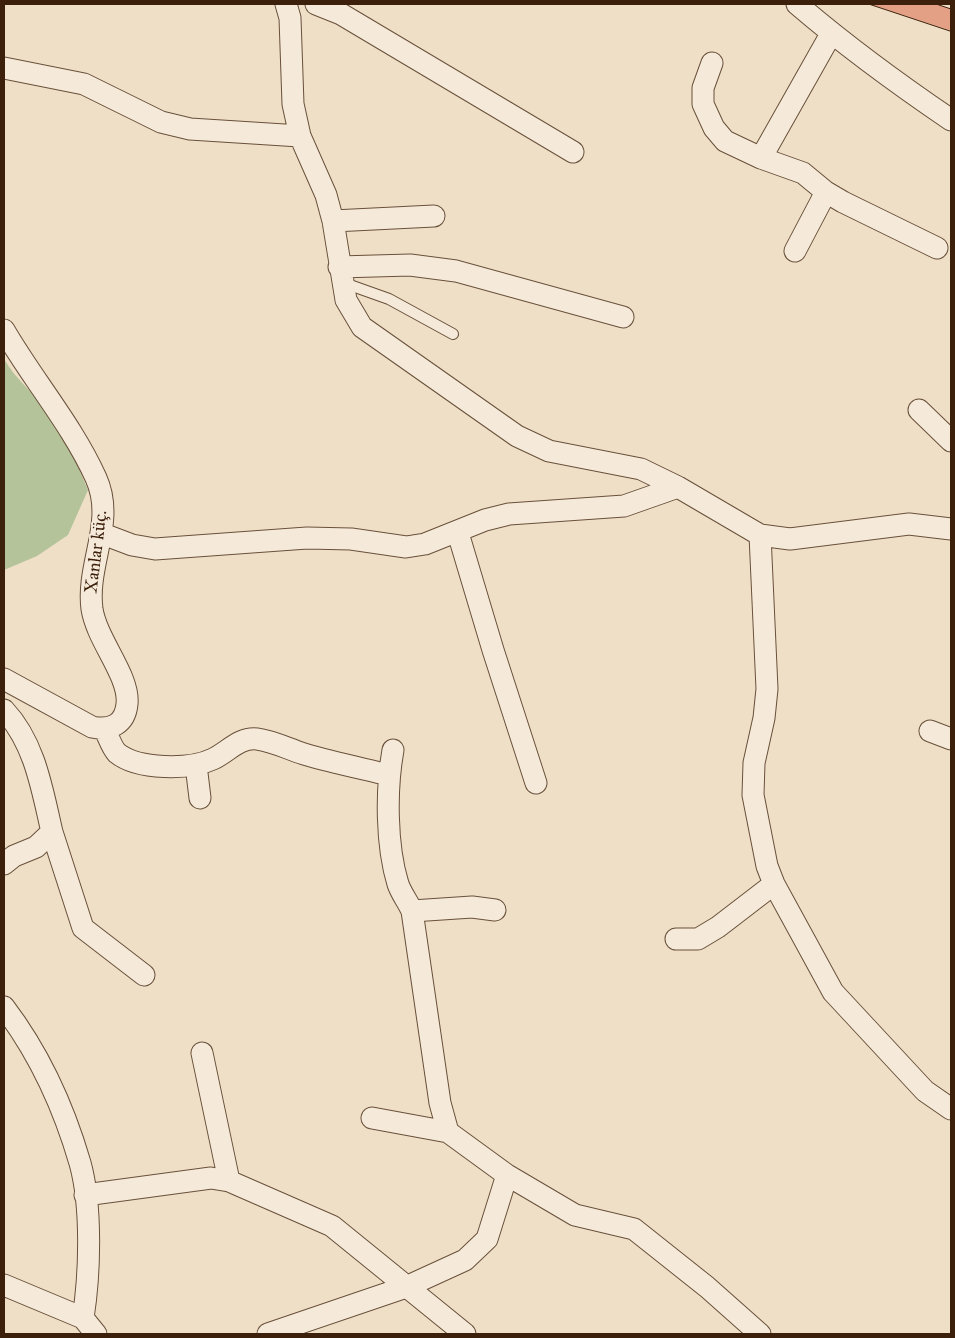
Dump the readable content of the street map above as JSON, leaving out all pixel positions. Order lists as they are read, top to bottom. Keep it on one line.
{"streets":{"street":["Xanlar küç."]}}
